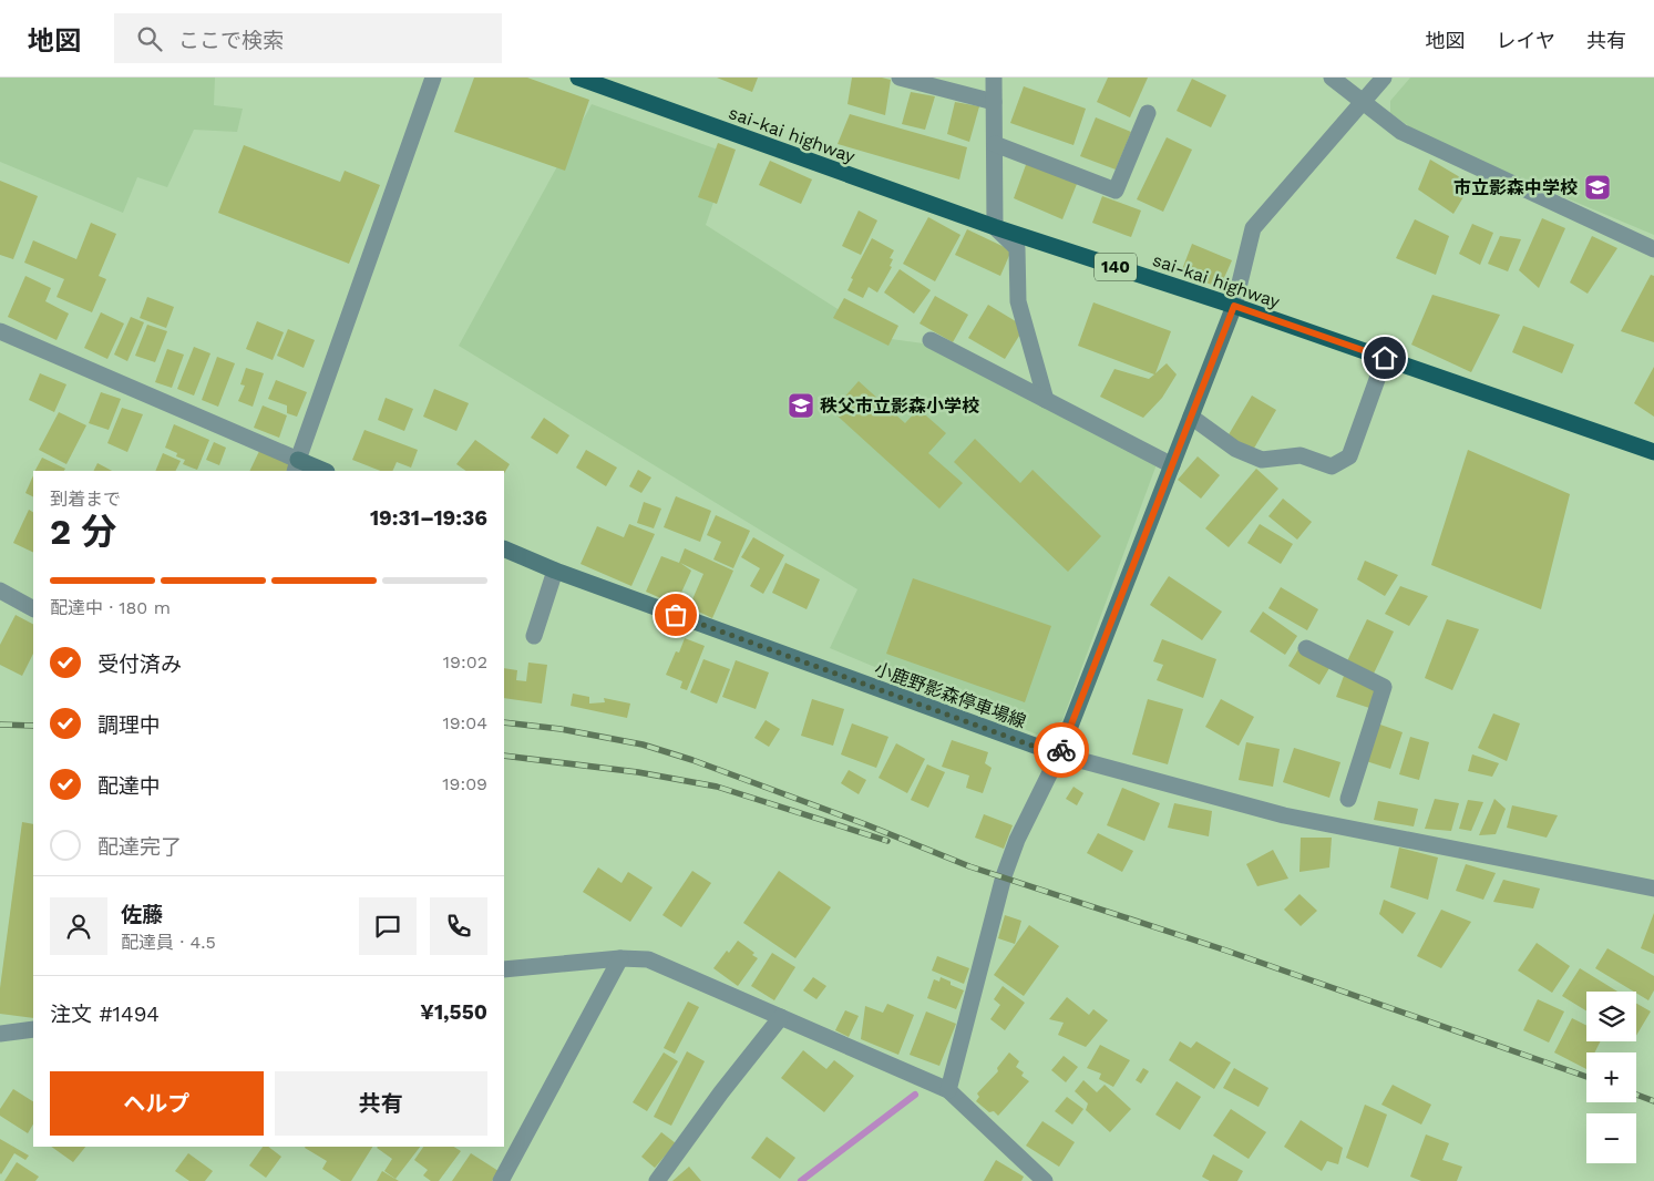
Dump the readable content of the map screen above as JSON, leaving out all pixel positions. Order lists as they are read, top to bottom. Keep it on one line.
{"streets":{"highway":["sai-kai highway","140"],"main road":["小鹿野影森停車場線"]},"places":{"school or university":["市立影森中学校","秩父市立影森小学校"]},"page":{"header":"地図","search":"ここで検索","nav":["地図","レイヤ","共有"],"heading":["2 分","到着まで","19:31–19:36"],"panel":["佐藤","配達員 · 4.5","注文 #1494","¥1,550"],"bar":"配達中 · 180 m","list":[["受付済み","19:02"],["調理中","19:04"],["配達中","19:09"],"配達完了"],"map_buttons":["+","−"],"buttons":["ヘルプ","共有"]}}
